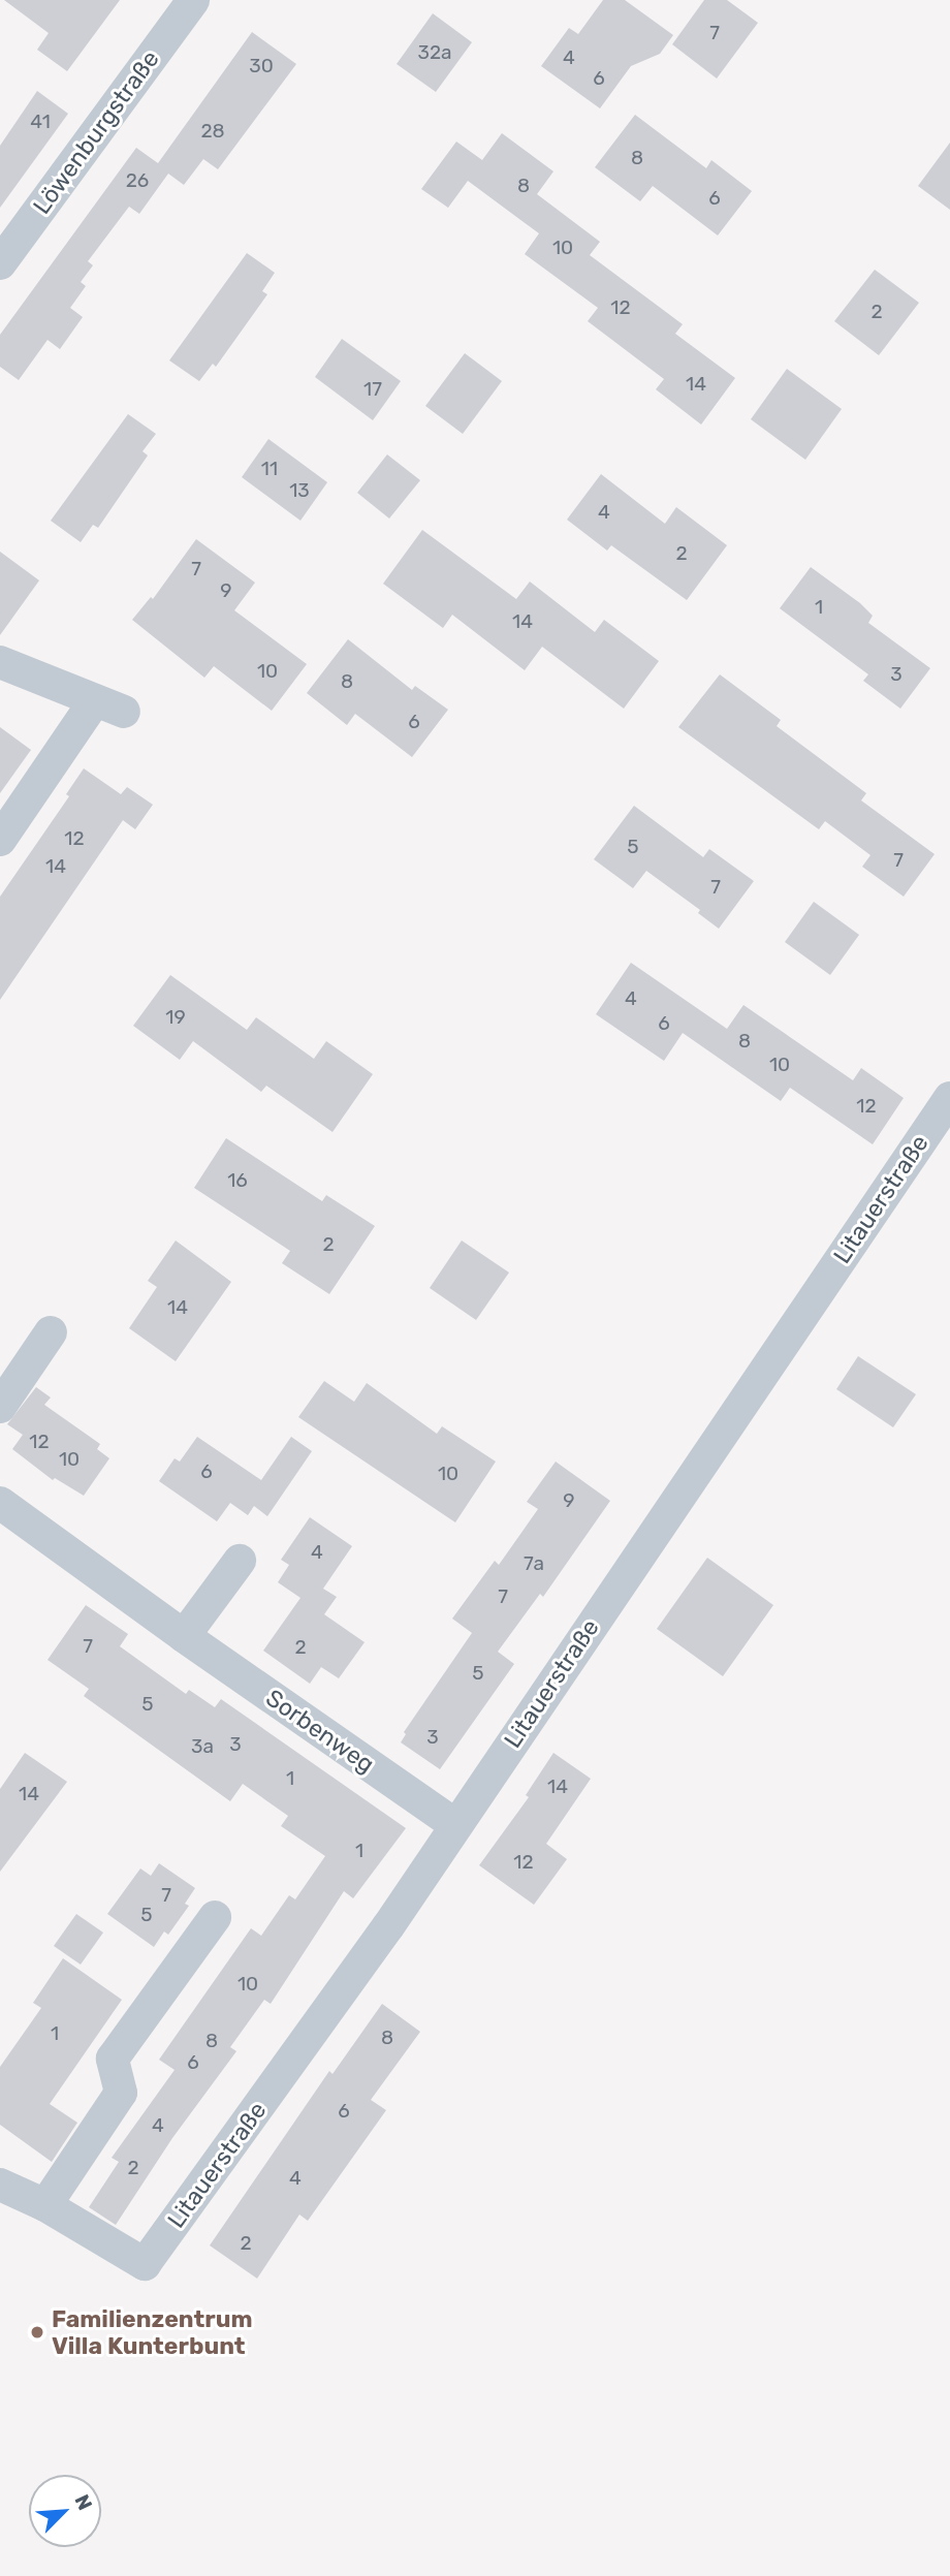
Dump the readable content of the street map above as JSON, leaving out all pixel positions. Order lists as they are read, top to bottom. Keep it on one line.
{"streets":{"street":["Löwenburgstraße","Litauerstraße","Sorbenweg"]},"crossings":[["Litauerstraße","Sorbenweg"]],"places":["Familienzentrum Villa Kunterbunt"],"house_numbers":["7","32a","4","30","6","41","28","8","26","8","6","10","12","2","14","17","11","13","4","2","7","9","1","14","10","3","8","6","12","5","7","14","7","4","19","6","8","10","12","16","2","14","12","10","6","10","9","4","7a","7","7","2","5","5","3","3","3a","1","14","14","1","12","7","5","10","1","8","8","6","6","4","2","4","2"],"north":"top right"}
